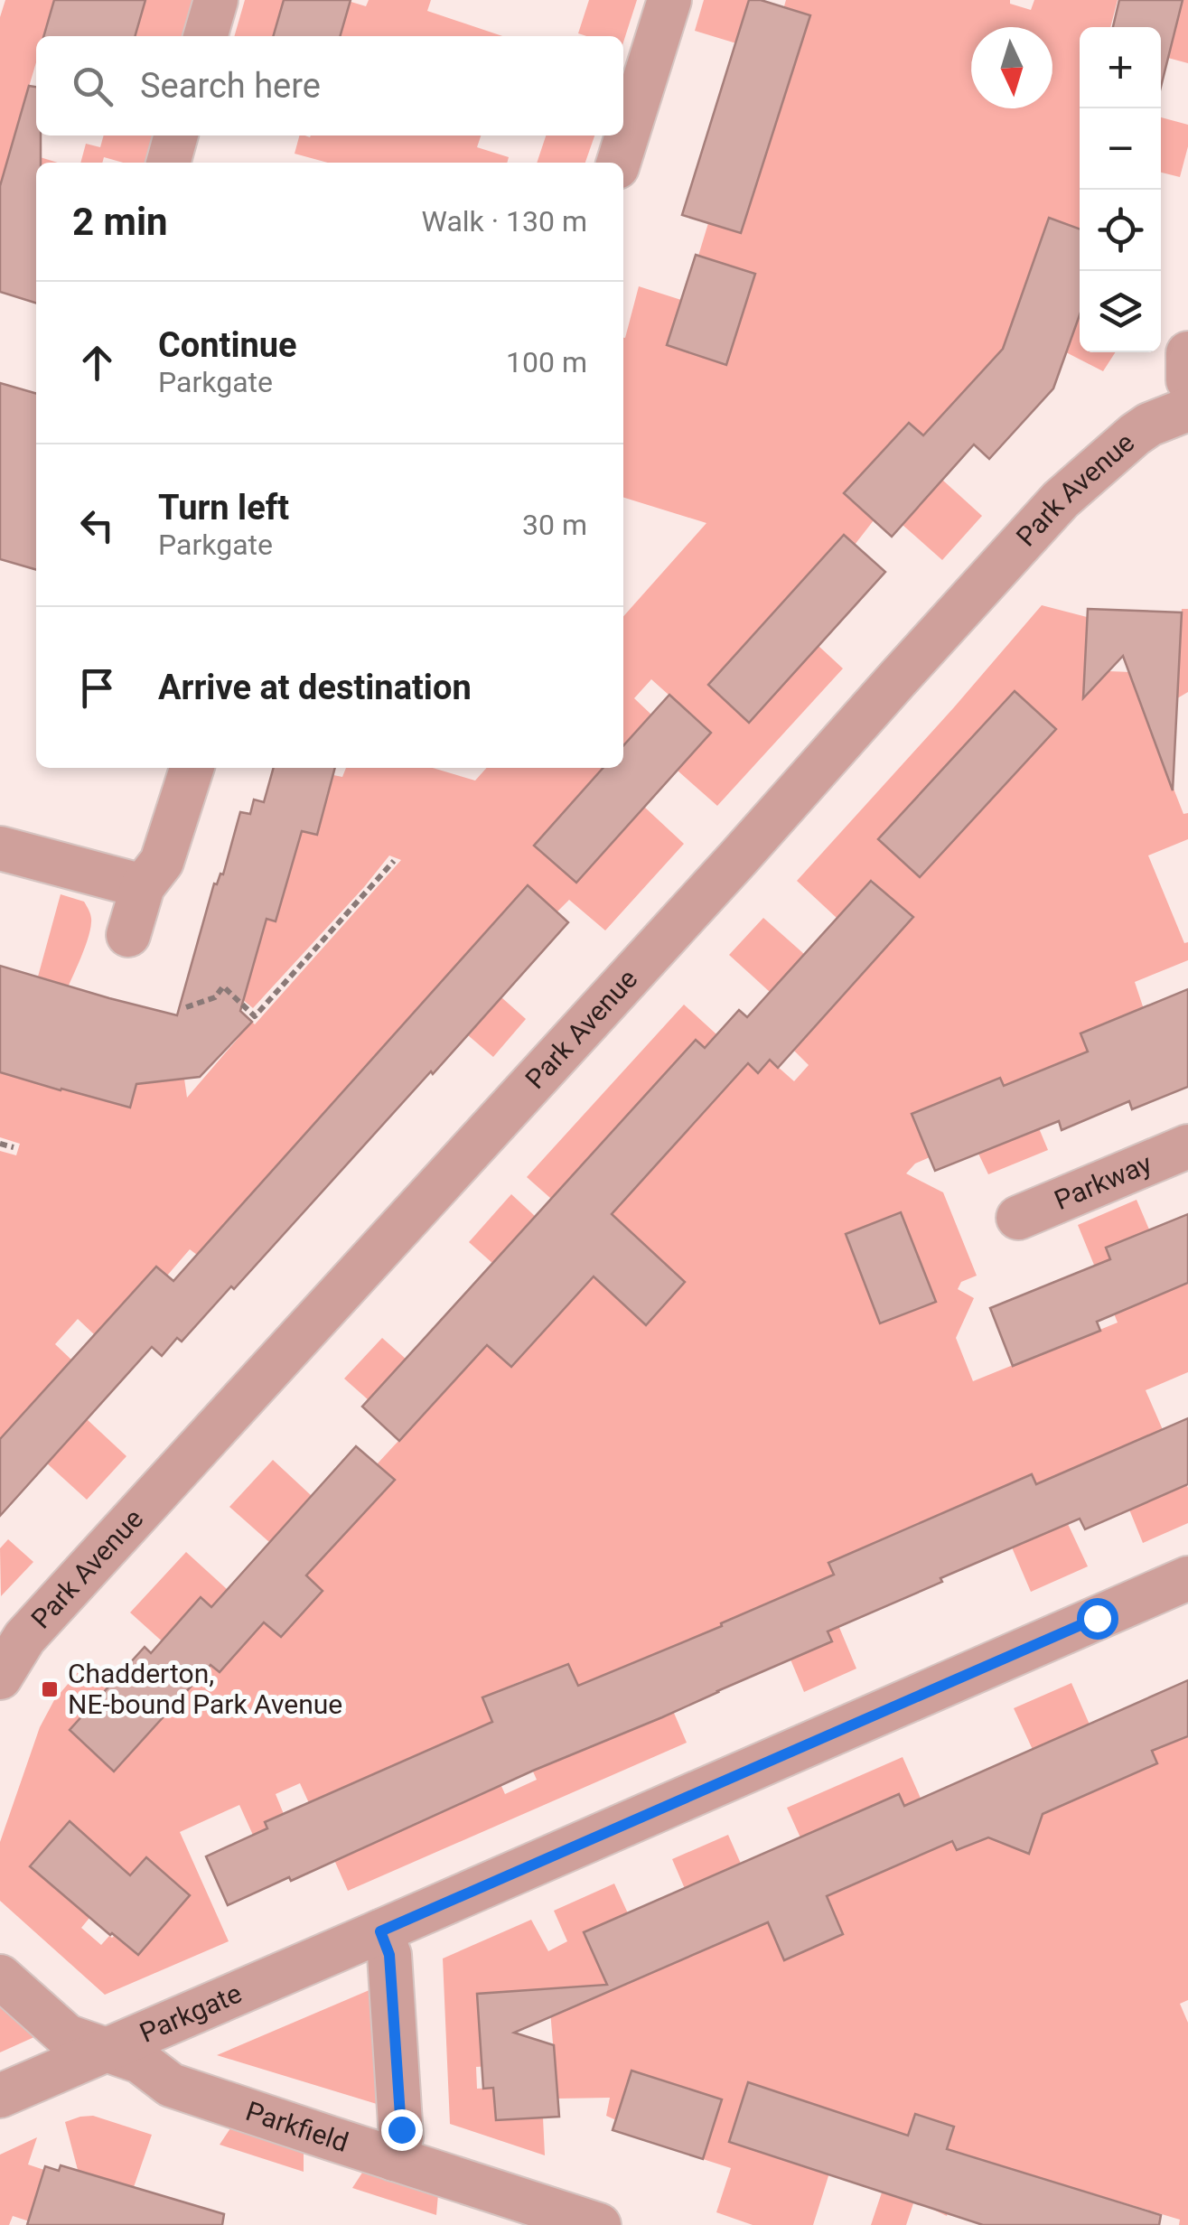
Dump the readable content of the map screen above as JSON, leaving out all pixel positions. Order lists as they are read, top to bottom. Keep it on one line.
{"streets":{"street":["Park Avenue","Parkway","Parkgate","Parkfield"]},"crossings":[["Parkgate","Parkfield"]],"places":{"transit":["Chadderton, NE-bound Park Avenue"]},"north":"bottom","page":{"map_buttons":["+","−"],"search":"Search here","heading":["2 min","Walk · 130 m"],"list":[["Continue","Parkgate","100 m"],["Turn left","Parkgate","30 m"],"Arrive at destination"]}}
